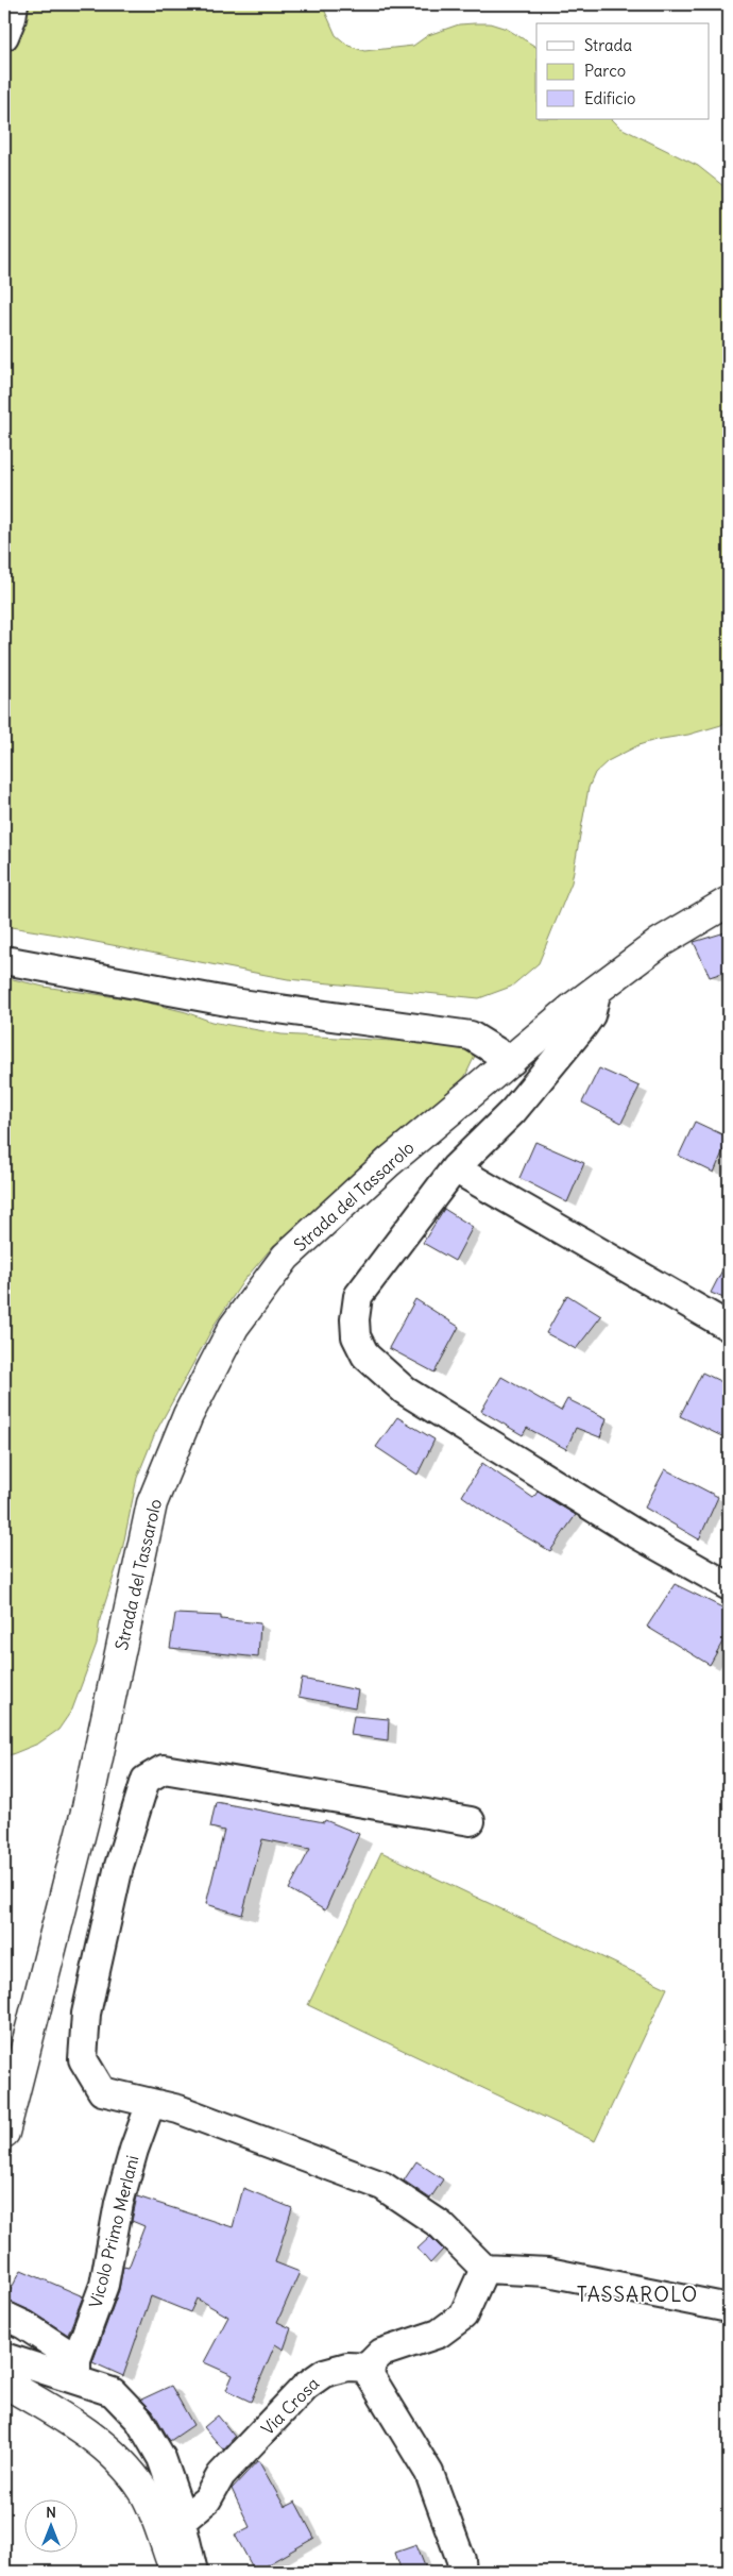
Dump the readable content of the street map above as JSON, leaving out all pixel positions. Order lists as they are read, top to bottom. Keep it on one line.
{"streets":{"main road":["Strada del Tassarolo"],"street":["Vicolo Primo Merlani","Via Crosa"]},"districts":["TASSAROLO"],"legend":["Strada","Parco","Edificio"],"north":"top"}
